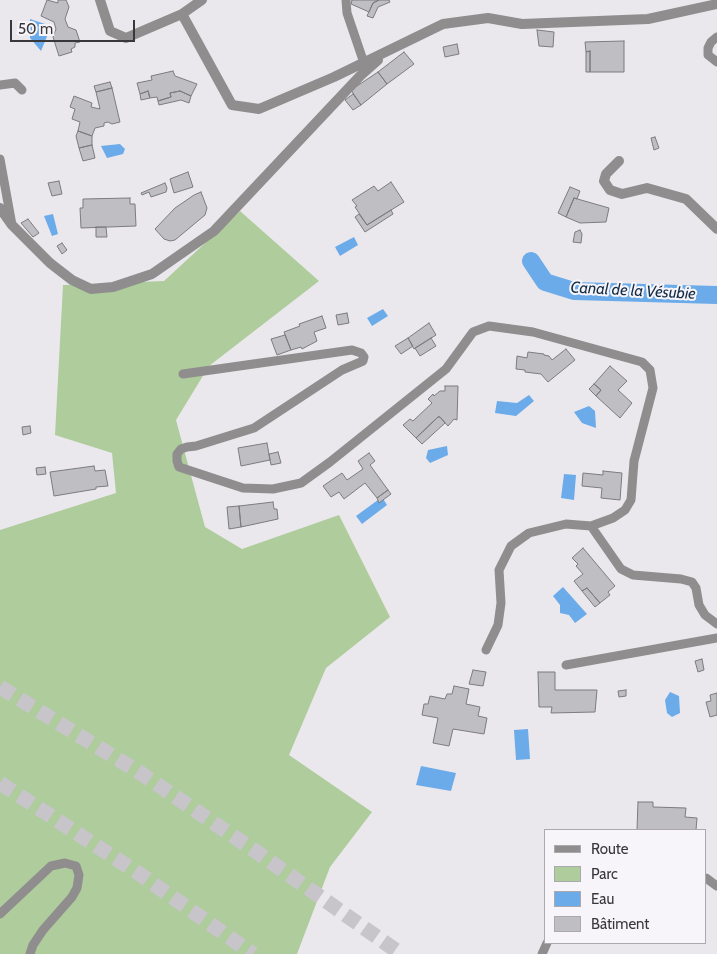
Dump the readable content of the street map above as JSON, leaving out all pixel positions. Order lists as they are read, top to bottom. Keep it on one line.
{"water":["Canal de la Vésubie"],"legend":["Route","Parc","Eau","Bâtiment"],"scale_bar":"50 m"}
